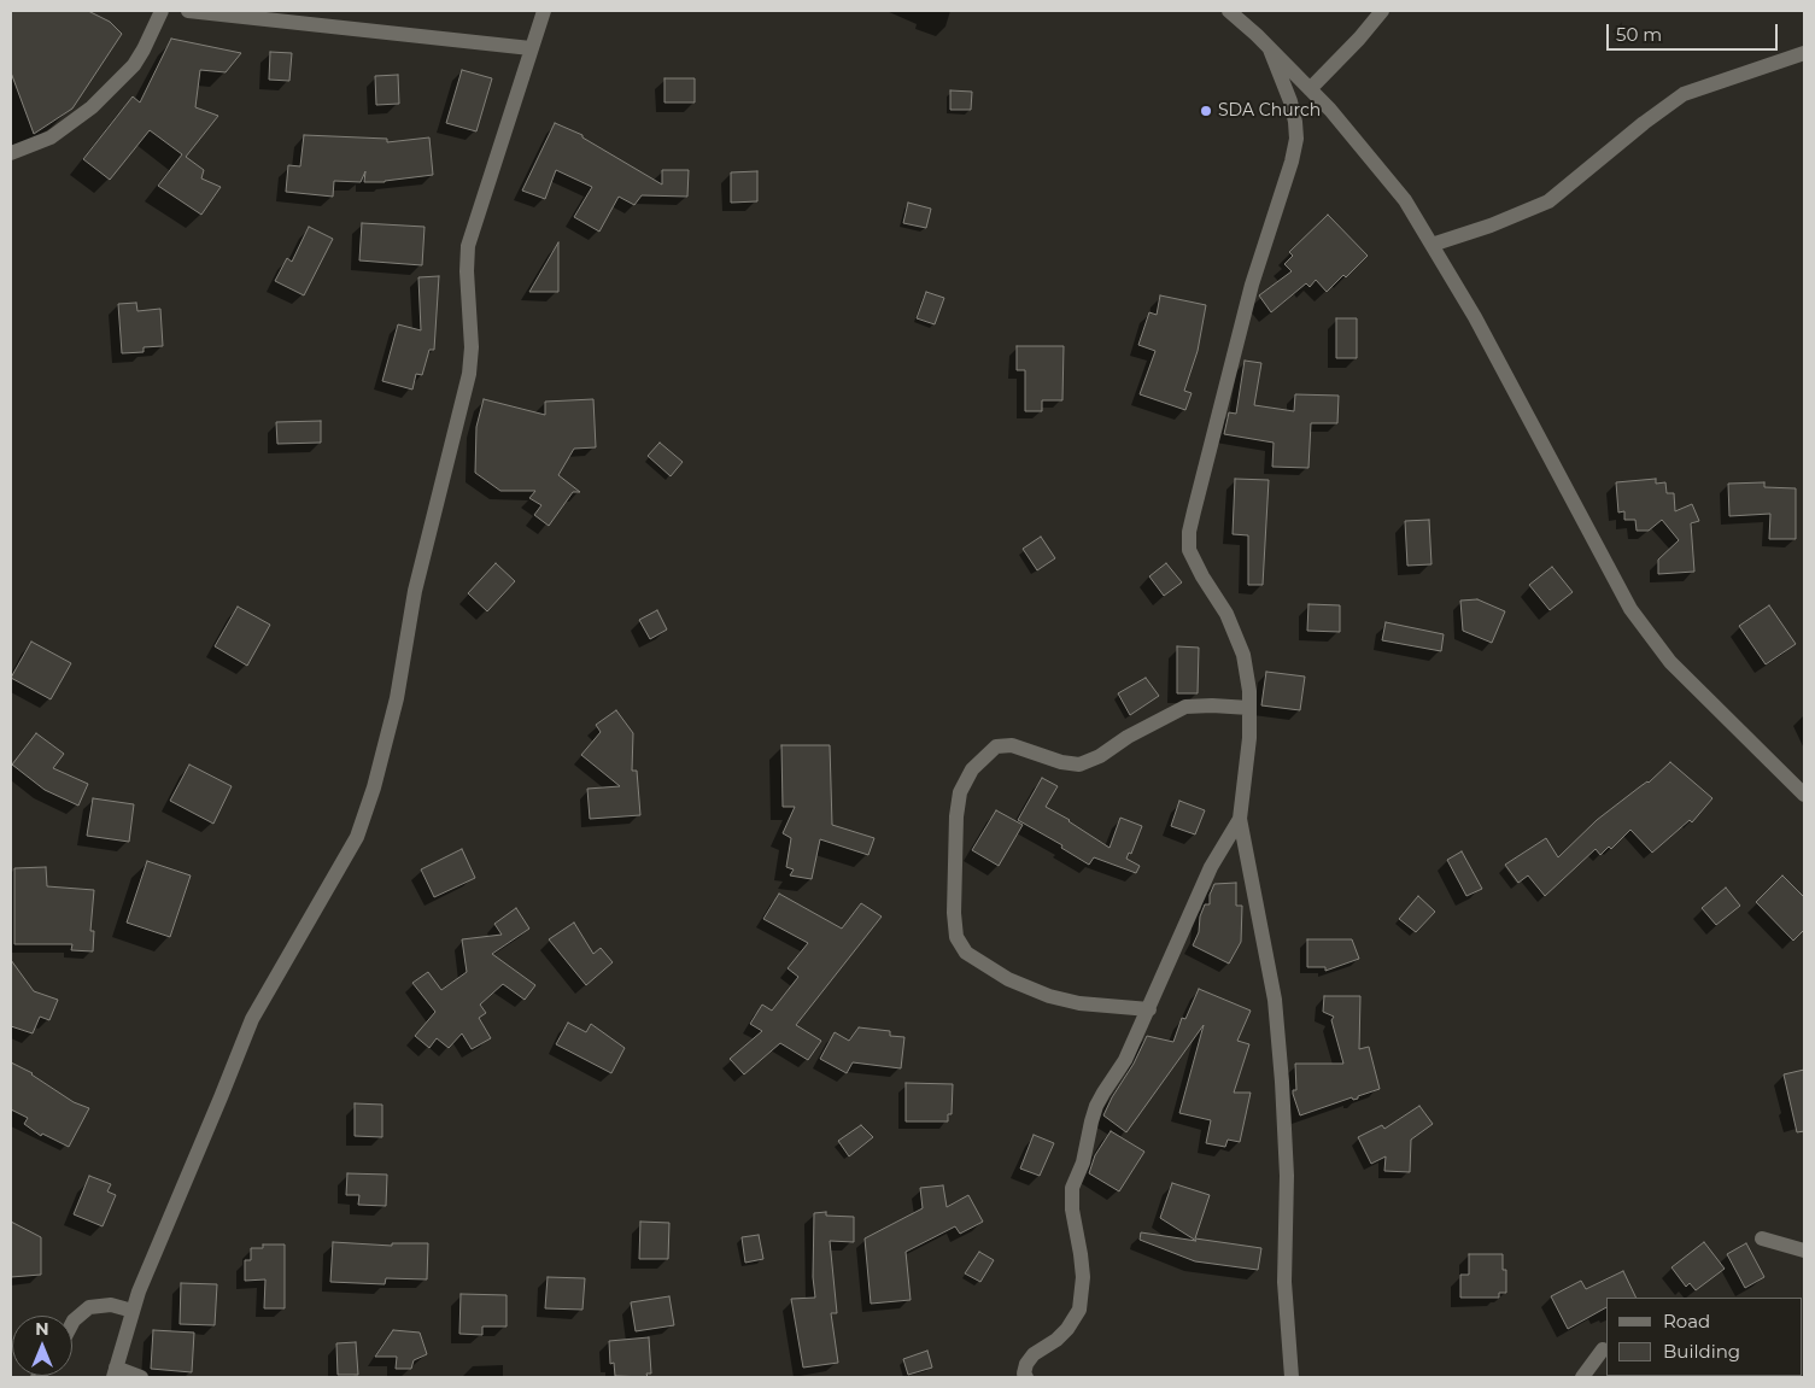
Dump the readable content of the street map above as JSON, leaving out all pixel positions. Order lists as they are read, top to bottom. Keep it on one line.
{"places":["SDA Church"],"legend":["Road","Building"],"scale_bar":"50 m","north":"top"}
